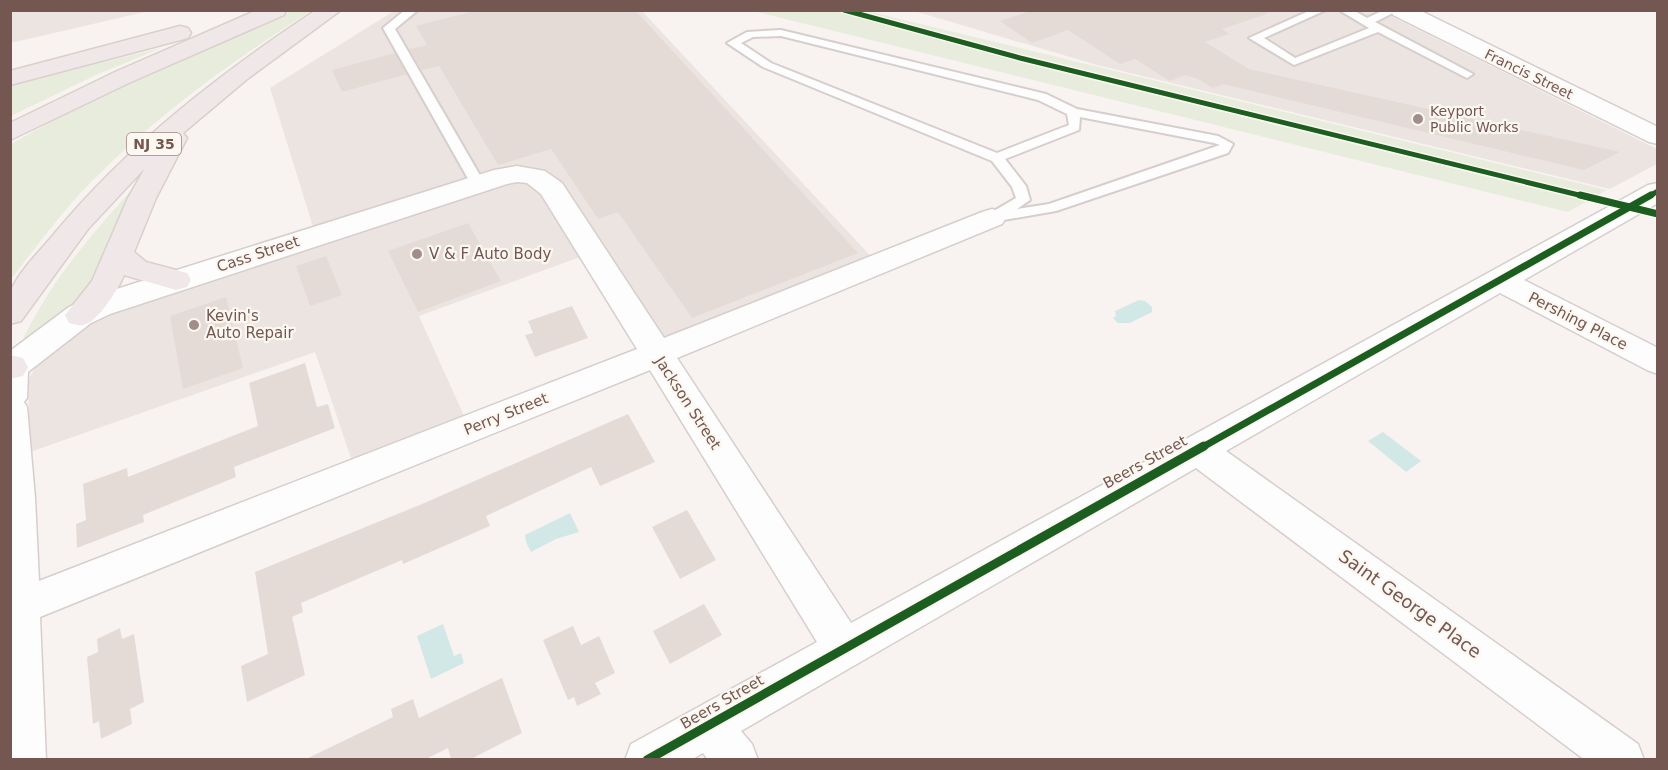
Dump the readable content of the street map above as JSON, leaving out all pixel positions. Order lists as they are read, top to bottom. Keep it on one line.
{"streets":{"highway":["NJ 35"],"street":["Francis Street","Cass Street","Pershing Place","Jackson Street","Perry Street","Beers Street","Saint George Place"]},"crossings":[["Cass Street","Jackson Street"],["Pershing Place","Beers Street"],["Jackson Street","Perry Street"],["Jackson Street","Beers Street"],["Beers Street","Saint George Place"]],"places":["Keyport Public Works","V & F Auto Body","Kevin's Auto Repair"]}
